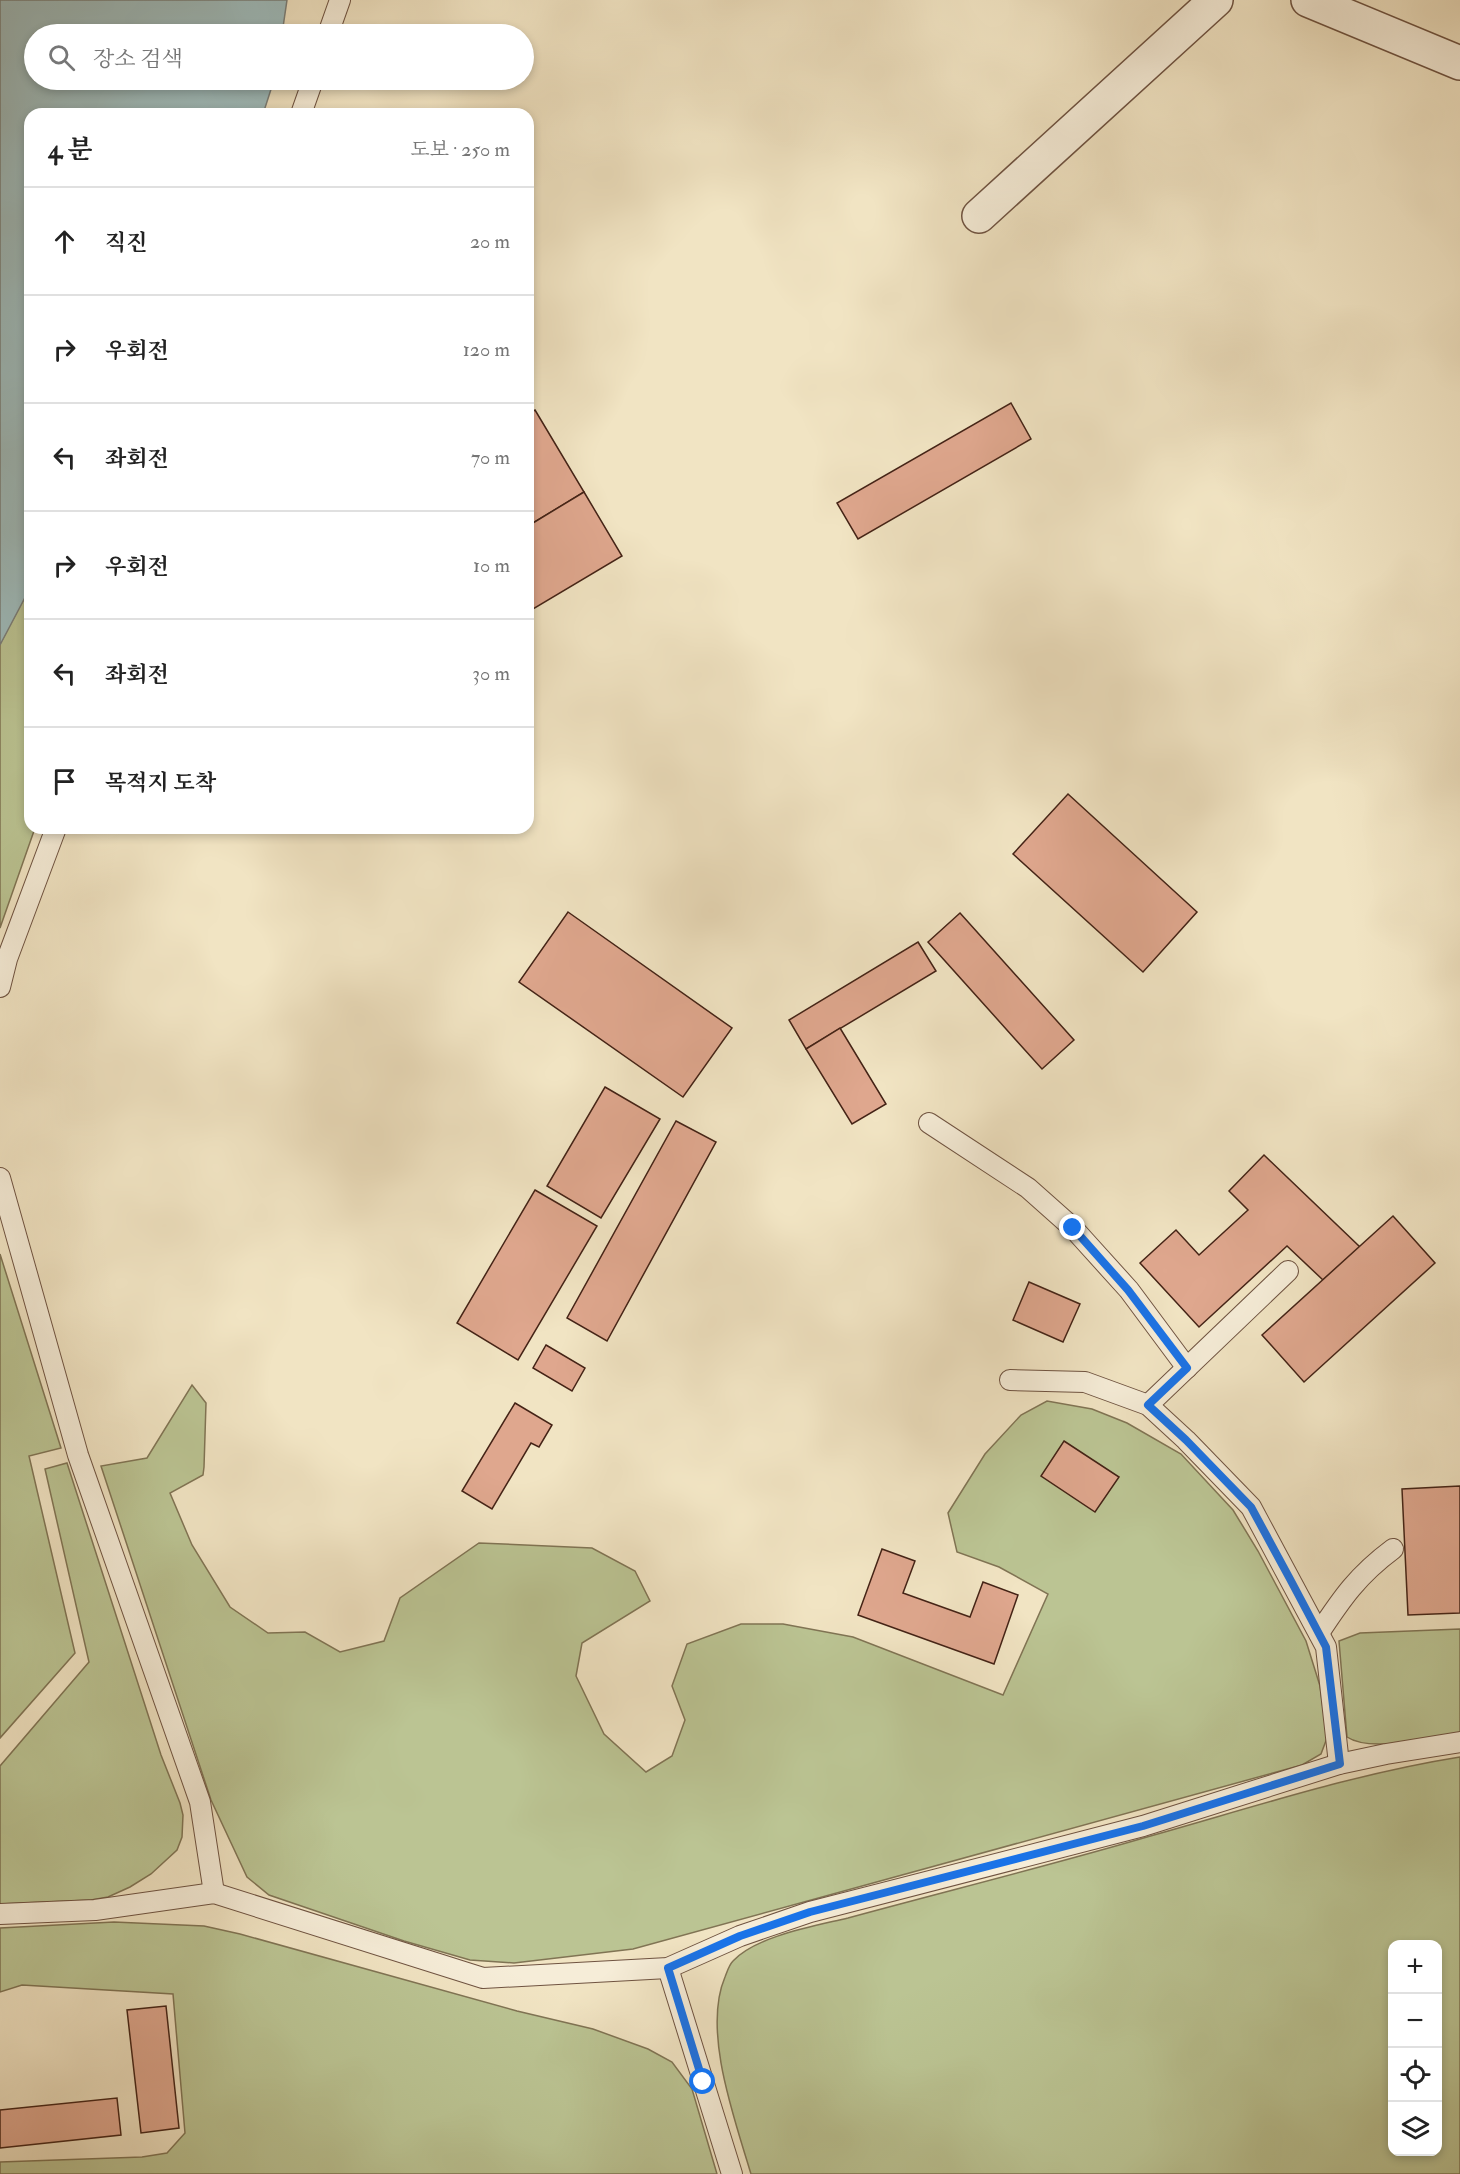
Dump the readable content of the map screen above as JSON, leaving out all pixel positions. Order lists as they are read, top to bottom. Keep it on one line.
{"page":{"search":"장소 검색","heading":["4 분","도보 · 250 m"],"list":[["직진","20 m"],["우회전","120 m"],["좌회전","70 m"],["우회전","10 m"],["좌회전","30 m"],"목적지 도착"],"map_buttons":["+","−"]}}
